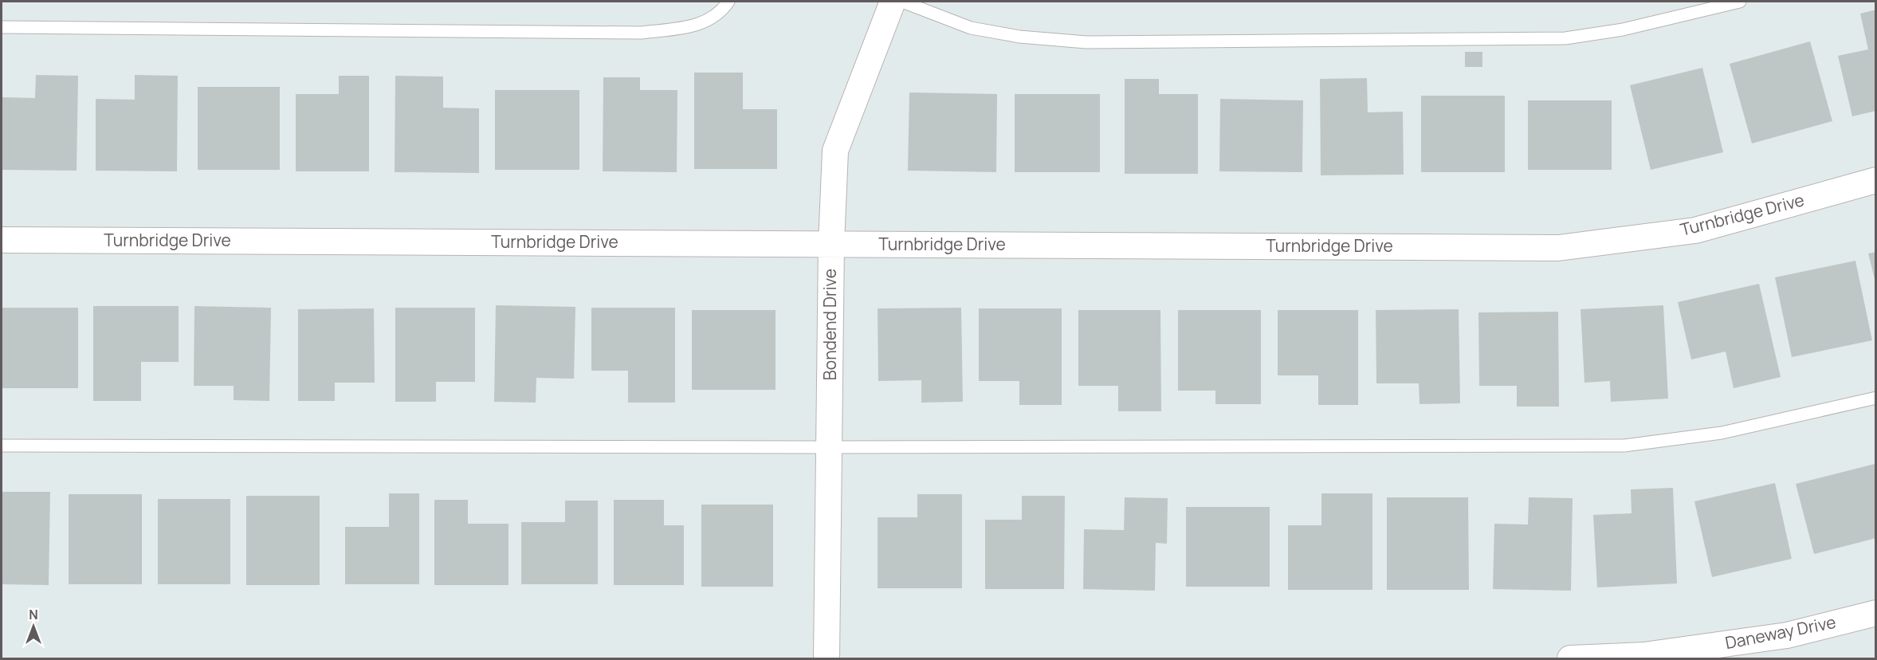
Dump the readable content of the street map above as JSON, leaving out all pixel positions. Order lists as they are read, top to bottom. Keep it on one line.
{"streets":{"street":["Turnbridge Drive","Bondend Drive","Daneway Drive"]},"crossings":[["Turnbridge Drive","Bondend Drive"]],"north":"top"}
